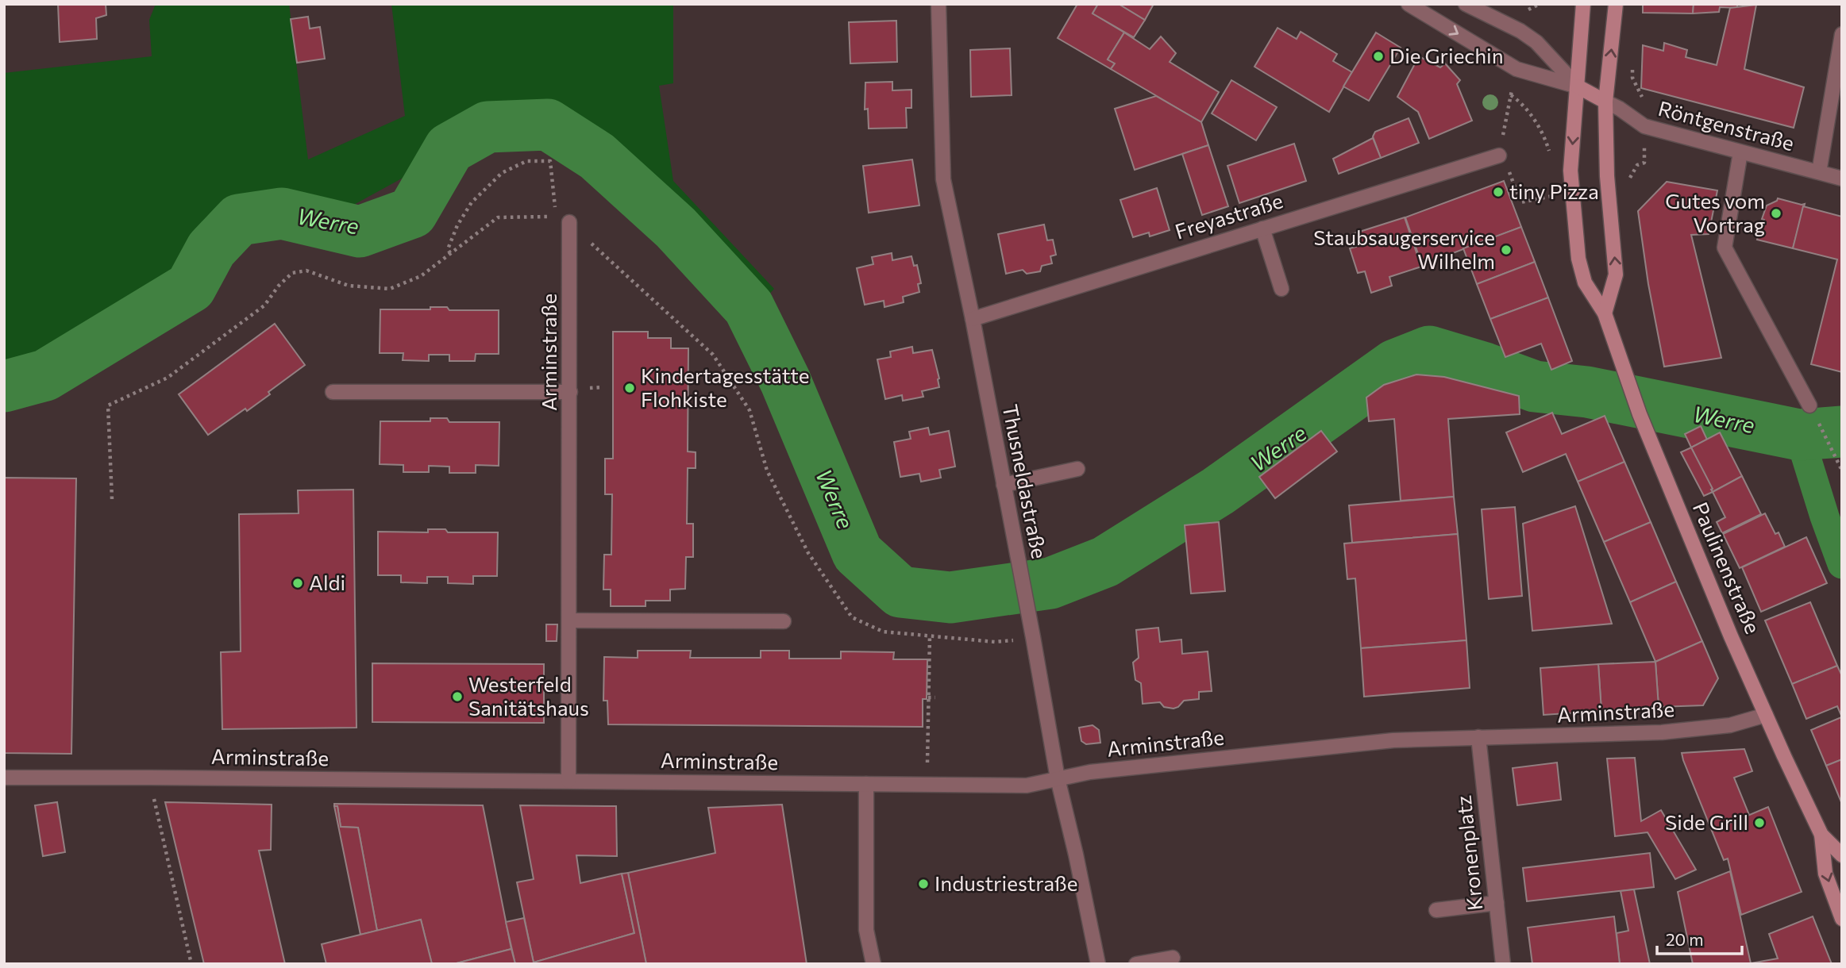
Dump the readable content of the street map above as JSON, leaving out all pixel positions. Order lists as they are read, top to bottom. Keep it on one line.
{"streets":{"main road":["Paulinenstraße"],"street":["Röntgenstraße","Freyastraße","Arminstraße","Thusneldastraße","Kronenplatz"]},"crossings":[["Freyastraße","Thusneldastraße"],["Arminstraße","Thusneldastraße"],["Arminstraße","Paulinenstraße"],["Arminstraße","Kronenplatz"]],"water":["Werre"],"places":["Die Griechin","tiny Pizza","Gutes vom Vortrag","Staubsaugerservice Wilhelm","Kindertagesstätte Flohkiste","Aldi","Westerfeld Sanitätshaus","Side Grill","Industriestraße"],"scale_bar":"20 m"}
